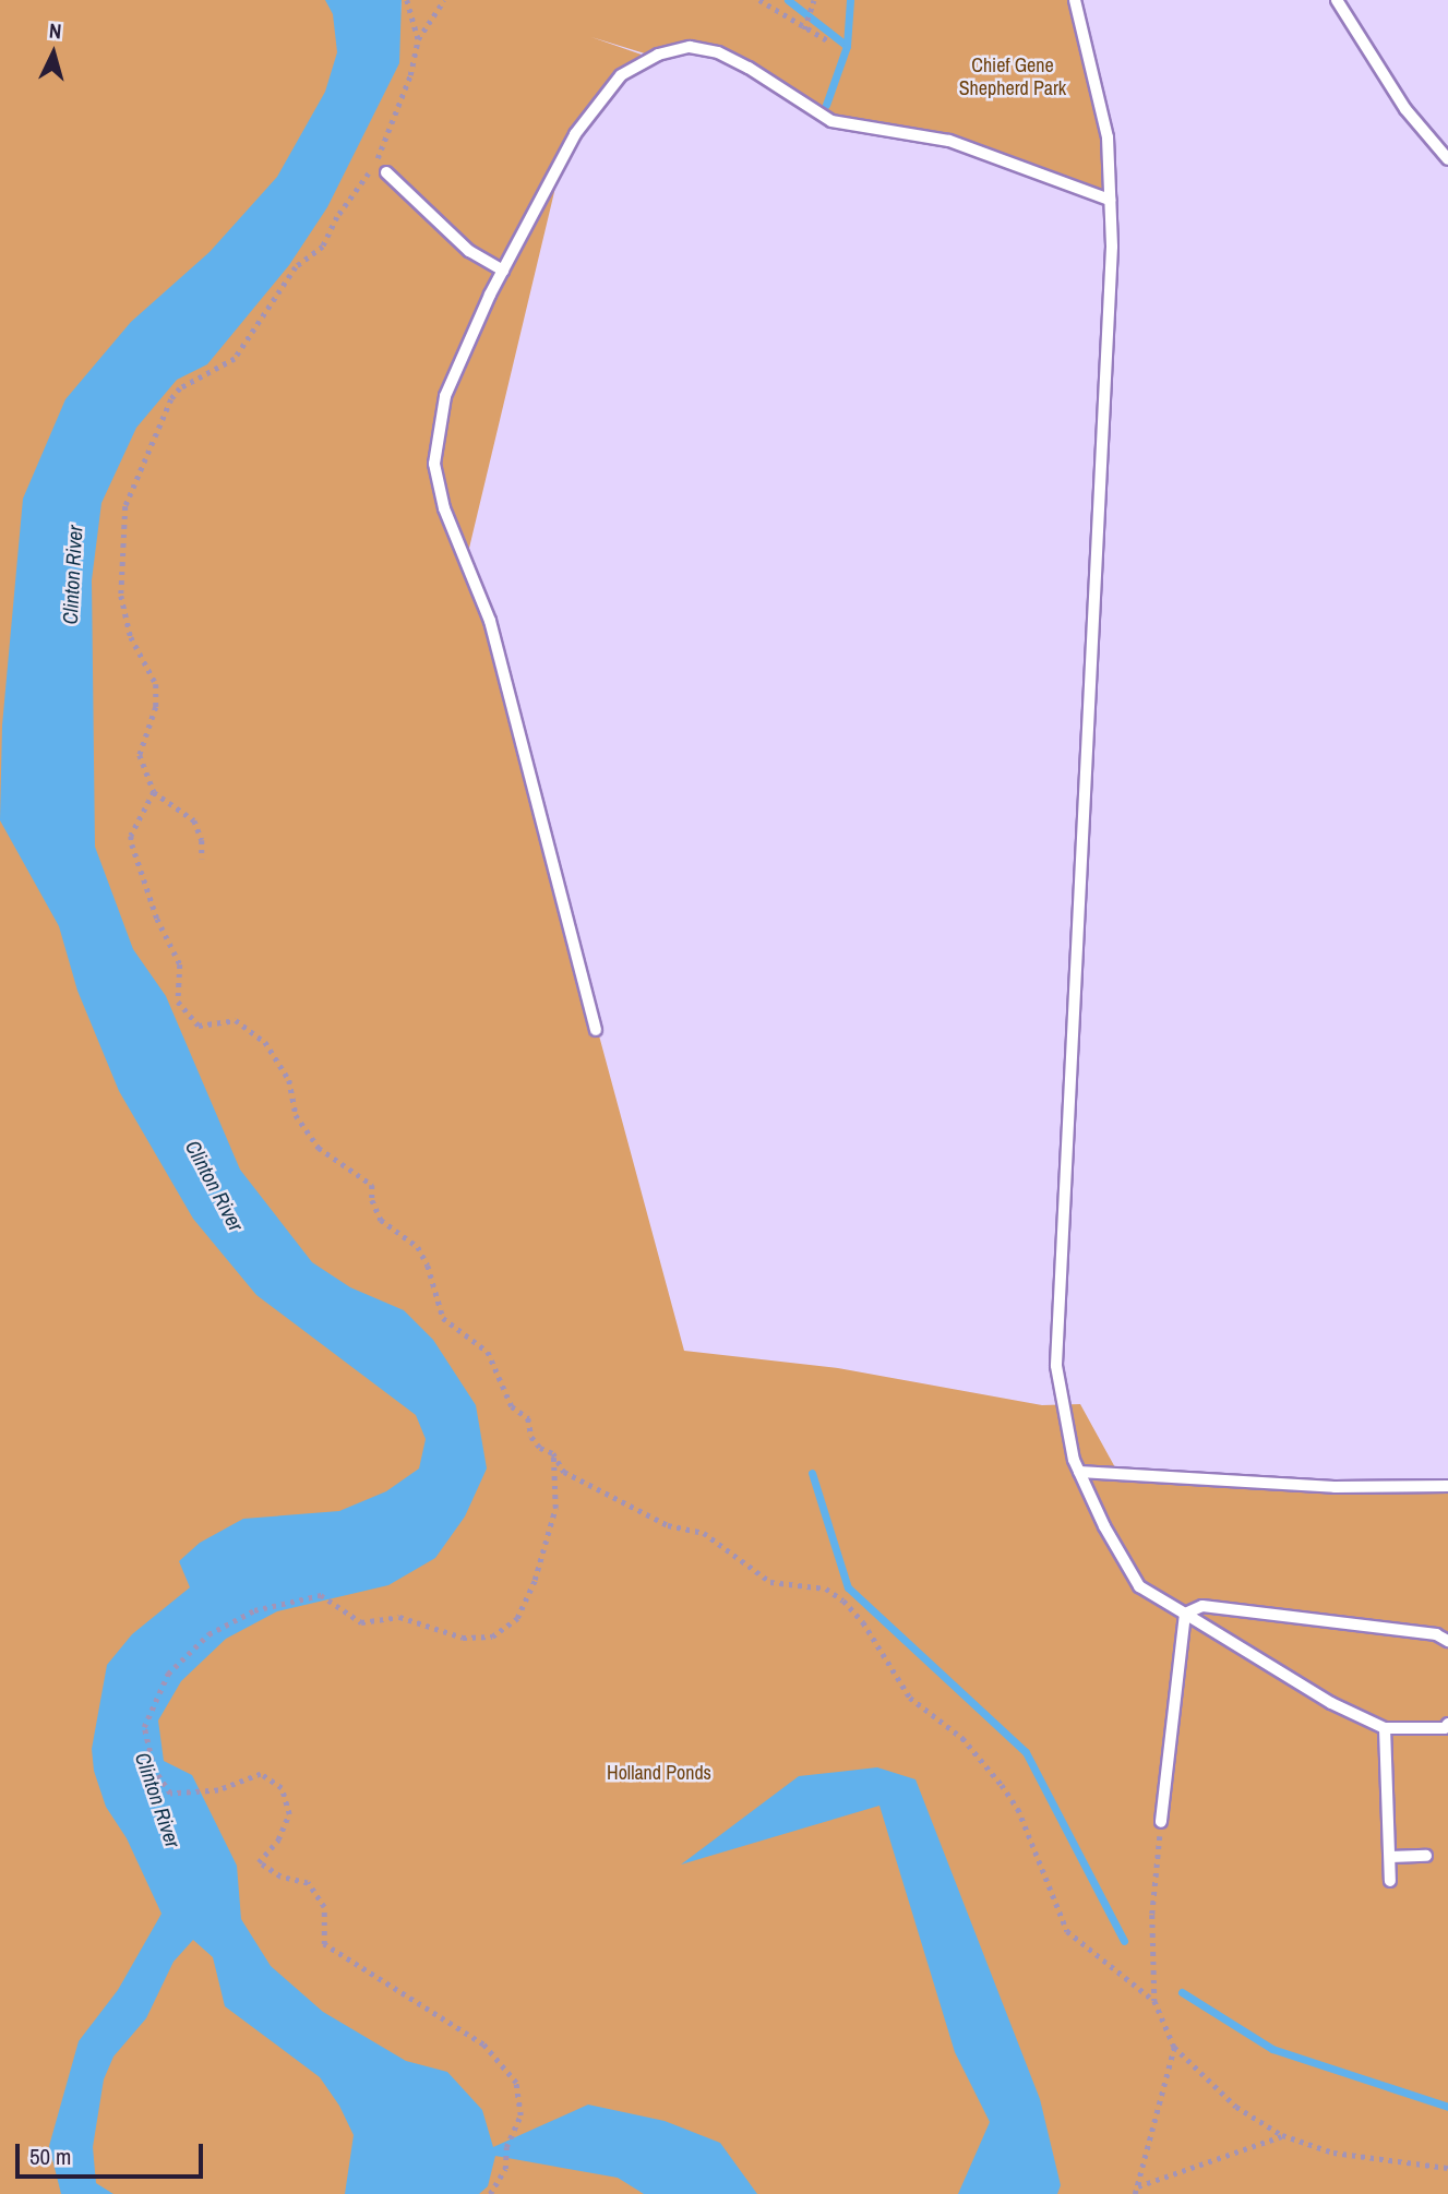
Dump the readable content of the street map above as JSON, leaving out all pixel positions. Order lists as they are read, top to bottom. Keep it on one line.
{"water":["Clinton River"],"parks":["Chief Gene Shepherd Park","Holland Ponds"],"scale_bar":"50 m","north":"top"}
